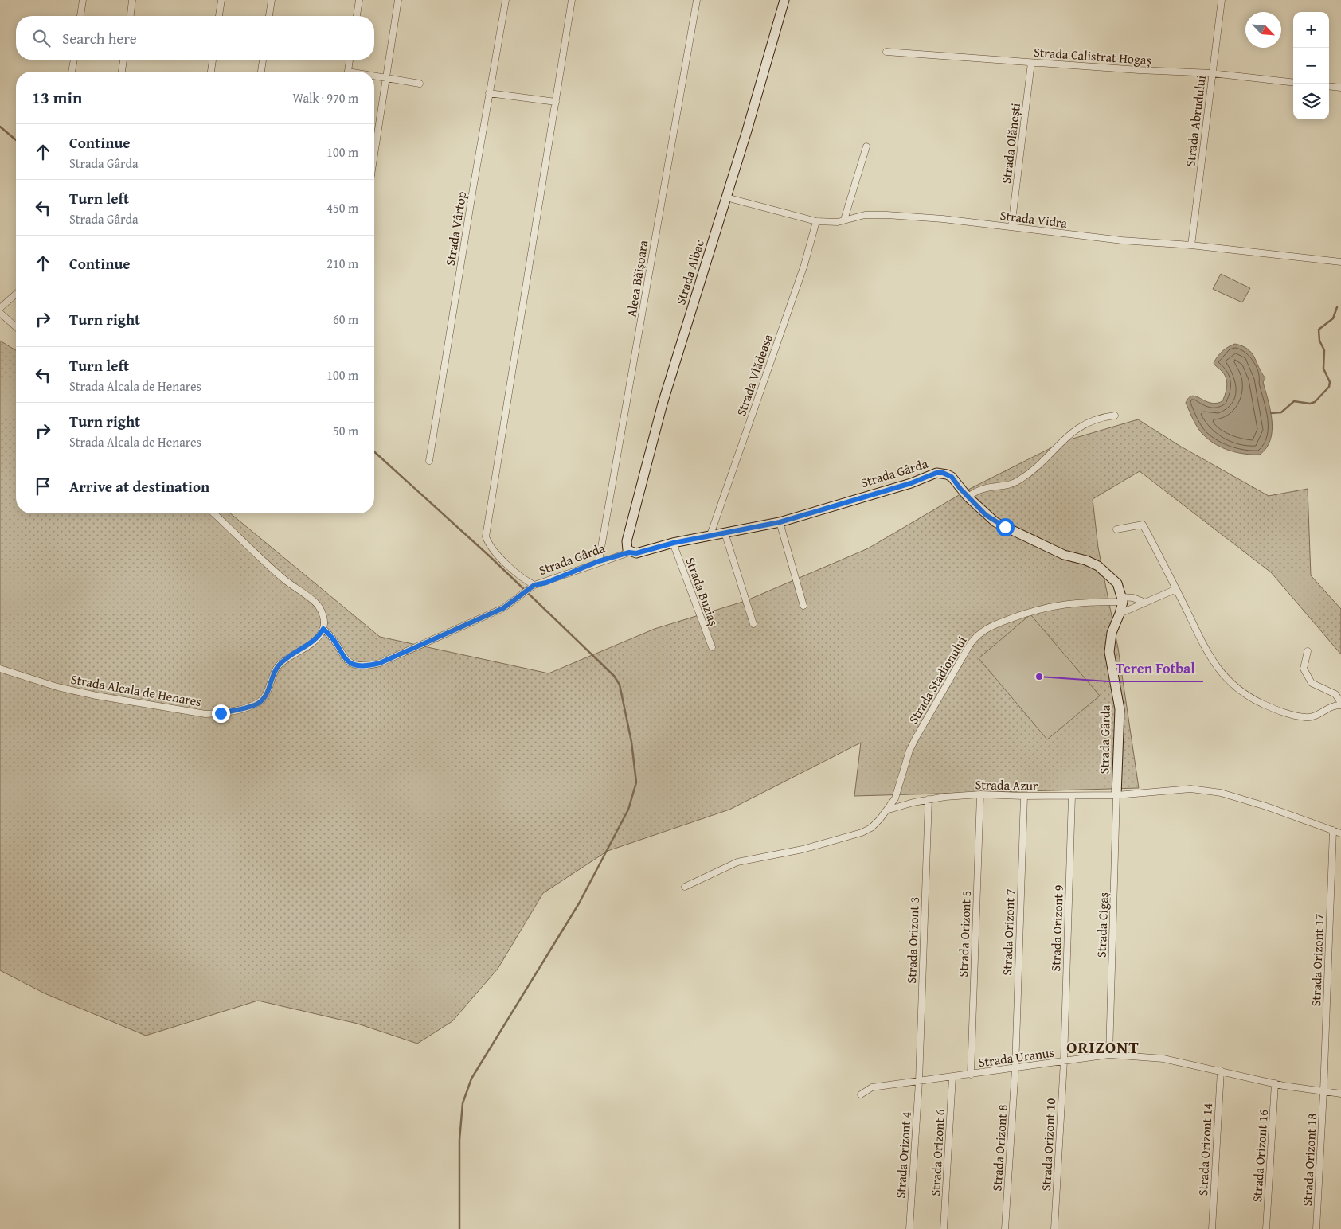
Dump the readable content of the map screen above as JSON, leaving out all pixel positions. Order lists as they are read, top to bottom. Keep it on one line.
{"streets":{"street":["Strada Calistrat Hogaș","Strada Abrudului","Strada Olănești","Strada Vidra","Strada Vârtop","Strada Albac","Aleea Băișoara","Strada Vlădeasa","Strada Gârda","Strada Buziaș","Strada Stadionului","Strada Alcala de Henares","Strada Azur","Strada Cigaș","Strada Orizont 9","Strada Orizont 7","Strada Orizont 5","Strada Orizont 3","Strada Orizont 17","Strada Uranus","Strada Orizont 10","Strada Orizont 8","Strada Orizont 14","Strada Orizont 6","Strada Orizont 4","Strada Orizont 16","Strada Orizont 18"]},"crossings":[["Strada Calistrat Hogaș","Strada Abrudului"],["Strada Calistrat Hogaș","Strada Olănești"],["Strada Abrudului","Strada Vidra"],["Strada Olănești","Strada Vidra"],["Strada Vidra","Strada Albac"],["Strada Vidra","Strada Vlădeasa"],["Strada Albac","Strada Gârda"],["Aleea Băișoara","Strada Gârda"],["Strada Vlădeasa","Strada Gârda"],["Strada Gârda","Strada Buziaș"],["Strada Gârda","Strada Stadionului"],["Strada Gârda","Strada Alcala de Henares"],["Strada Gârda","Strada Azur"],["Strada Gârda","Strada Cigaș"],["Strada Stadionului","Strada Azur"],["Strada Azur","Strada Cigaș"],["Strada Azur","Strada Orizont 9"],["Strada Azur","Strada Orizont 7"],["Strada Azur","Strada Orizont 5"],["Strada Azur","Strada Orizont 3"],["Strada Azur","Strada Orizont 17"],["Strada Cigaș","Strada Uranus"],["Strada Orizont 9","Strada Uranus"],["Strada Orizont 9","Strada Orizont 10"],["Strada Orizont 7","Strada Uranus"],["Strada Orizont 7","Strada Orizont 8"],["Strada Orizont 5","Strada Uranus"],["Strada Orizont 3","Strada Uranus"],["Strada Orizont 3","Strada Orizont 4"],["Strada Orizont 17","Strada Uranus"],["Strada Orizont 17","Strada Orizont 18"],["Strada Uranus","Strada Orizont 10"],["Strada Uranus","Strada Orizont 8"],["Strada Uranus","Strada Orizont 14"],["Strada Uranus","Strada Orizont 6"],["Strada Uranus","Strada Orizont 4"],["Strada Uranus","Strada Orizont 16"],["Strada Uranus","Strada Orizont 18"]],"districts":["ORIZONT"],"places":["Teren Fotbal"],"north":"bottom right","page":{"map_buttons":["+","−"],"search":"Search here","heading":["13 min","Walk · 970 m"],"list":[["Continue","Strada Gârda","100 m"],["Turn left","Strada Gârda","450 m"],["Continue","210 m"],["Turn right","60 m"],["Turn left","Strada Alcala de Henares","100 m"],["Turn right","Strada Alcala de Henares","50 m"],"Arrive at destination"]}}
